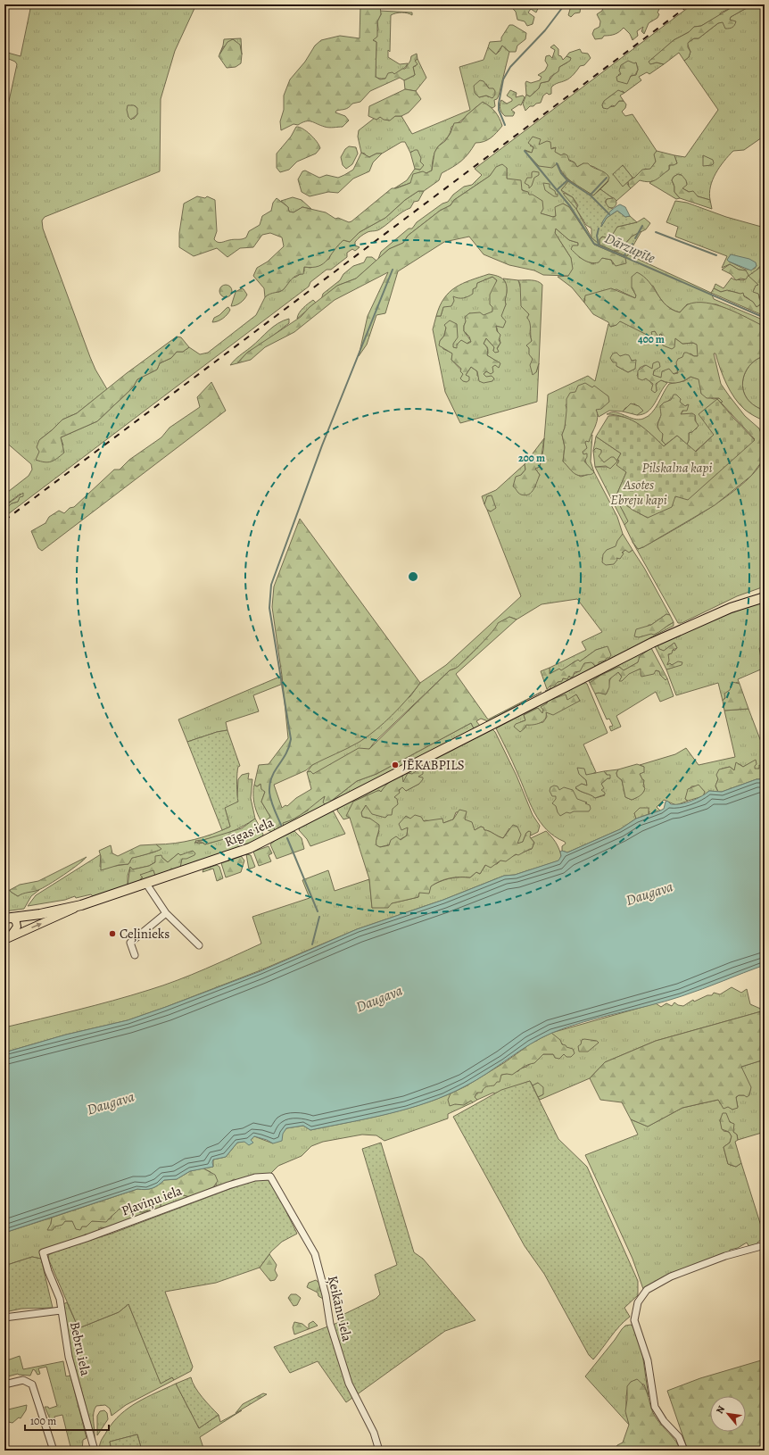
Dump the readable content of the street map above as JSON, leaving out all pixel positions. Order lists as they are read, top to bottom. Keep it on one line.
{"streets":{"highway":["Rīgas iela"],"street":["Pļaviņu iela","Ķeikānu iela","Bebru iela"]},"crossings":[["Pļaviņu iela","Ķeikānu iela"],["Pļaviņu iela","Bebru iela"]],"water":["Dārzupīte","Daugava"],"parks":["Pilskalna kapi","Asotes Ebreju kapi"],"places":["JĒKABPILS","Ceļinieks"],"scale_bar":"100 m","north":"top left","rings":["400 m","200 m"]}
